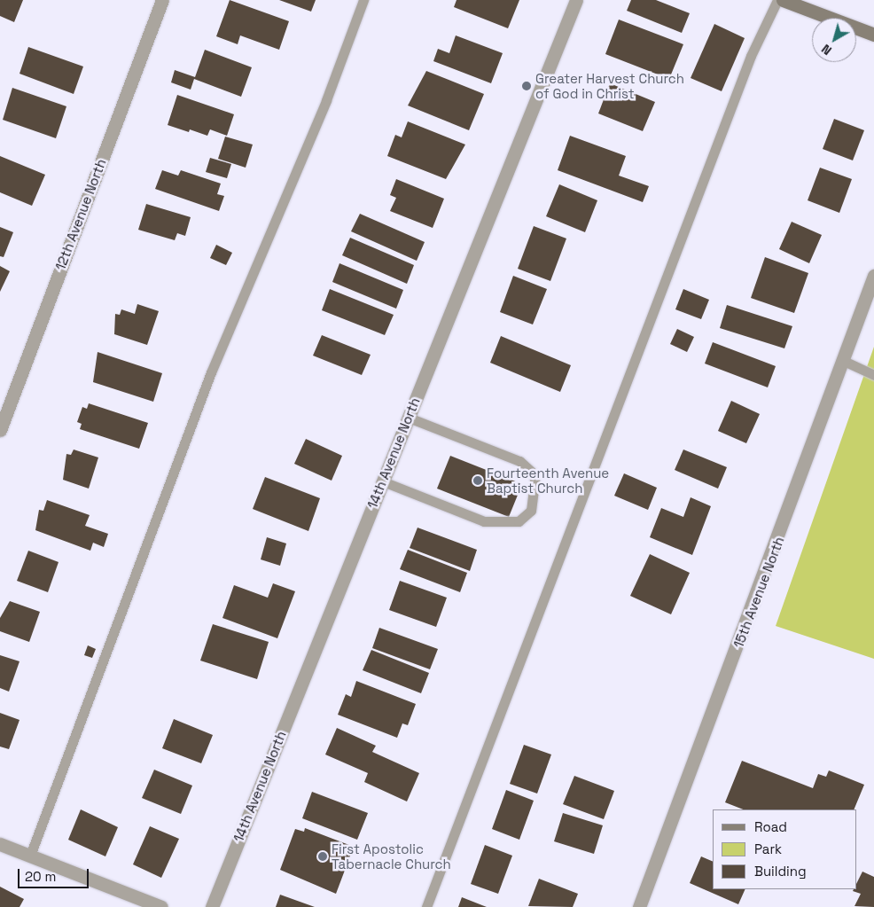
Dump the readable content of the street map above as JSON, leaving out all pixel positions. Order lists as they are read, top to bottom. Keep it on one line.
{"streets":{"street":["12th Avenue North","14th Avenue North","15th Avenue North"]},"places":["Greater Harvest Church of God in Christ","Fourteenth Avenue Baptist Church","First Apostolic Tabernacle Church"],"legend":["Road","Park","Building"],"scale_bar":"20 m","north":"bottom left"}
